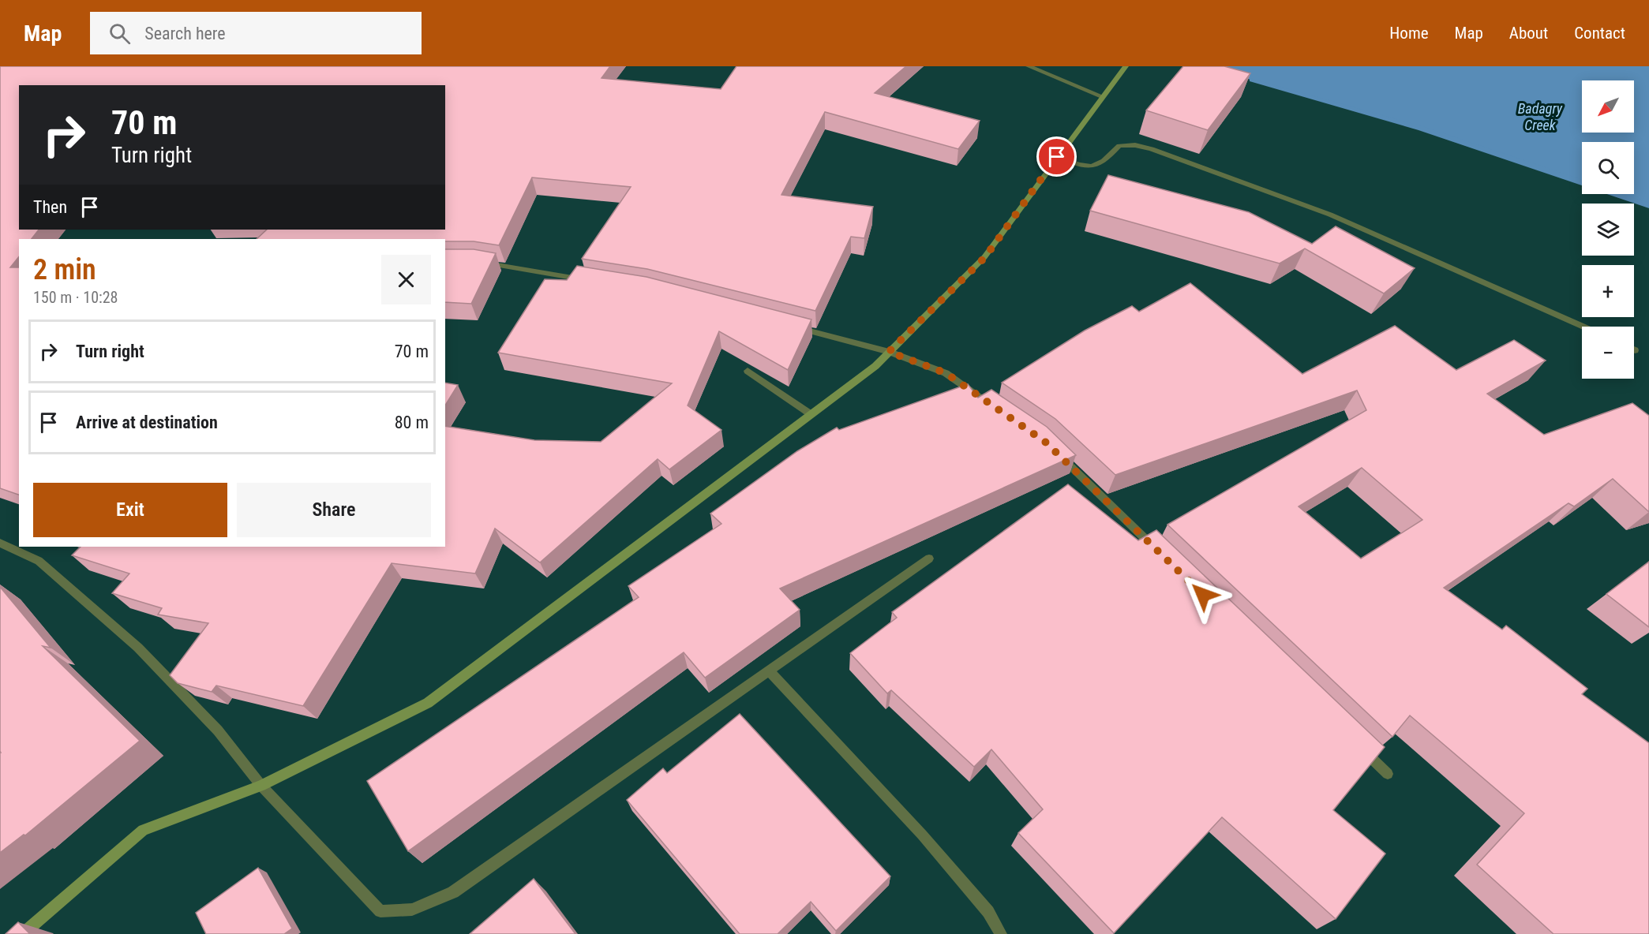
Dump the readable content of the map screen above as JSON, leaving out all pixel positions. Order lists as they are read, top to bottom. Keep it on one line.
{"water":["Badagry Creek"],"north":"bottom left","page":{"header":"Map","search":"Search here","nav":["Home","Map","About","Contact"],"map_buttons":["+","−"],"turn":["70 m","Turn right"],"then":"Then","heading":["2 min","150 m · 10:28"],"list":[{"name":"Turn right","value":"70 m"},{"name":"Arrive at destination","value":"80 m"}],"buttons":["Exit","Share"]}}
